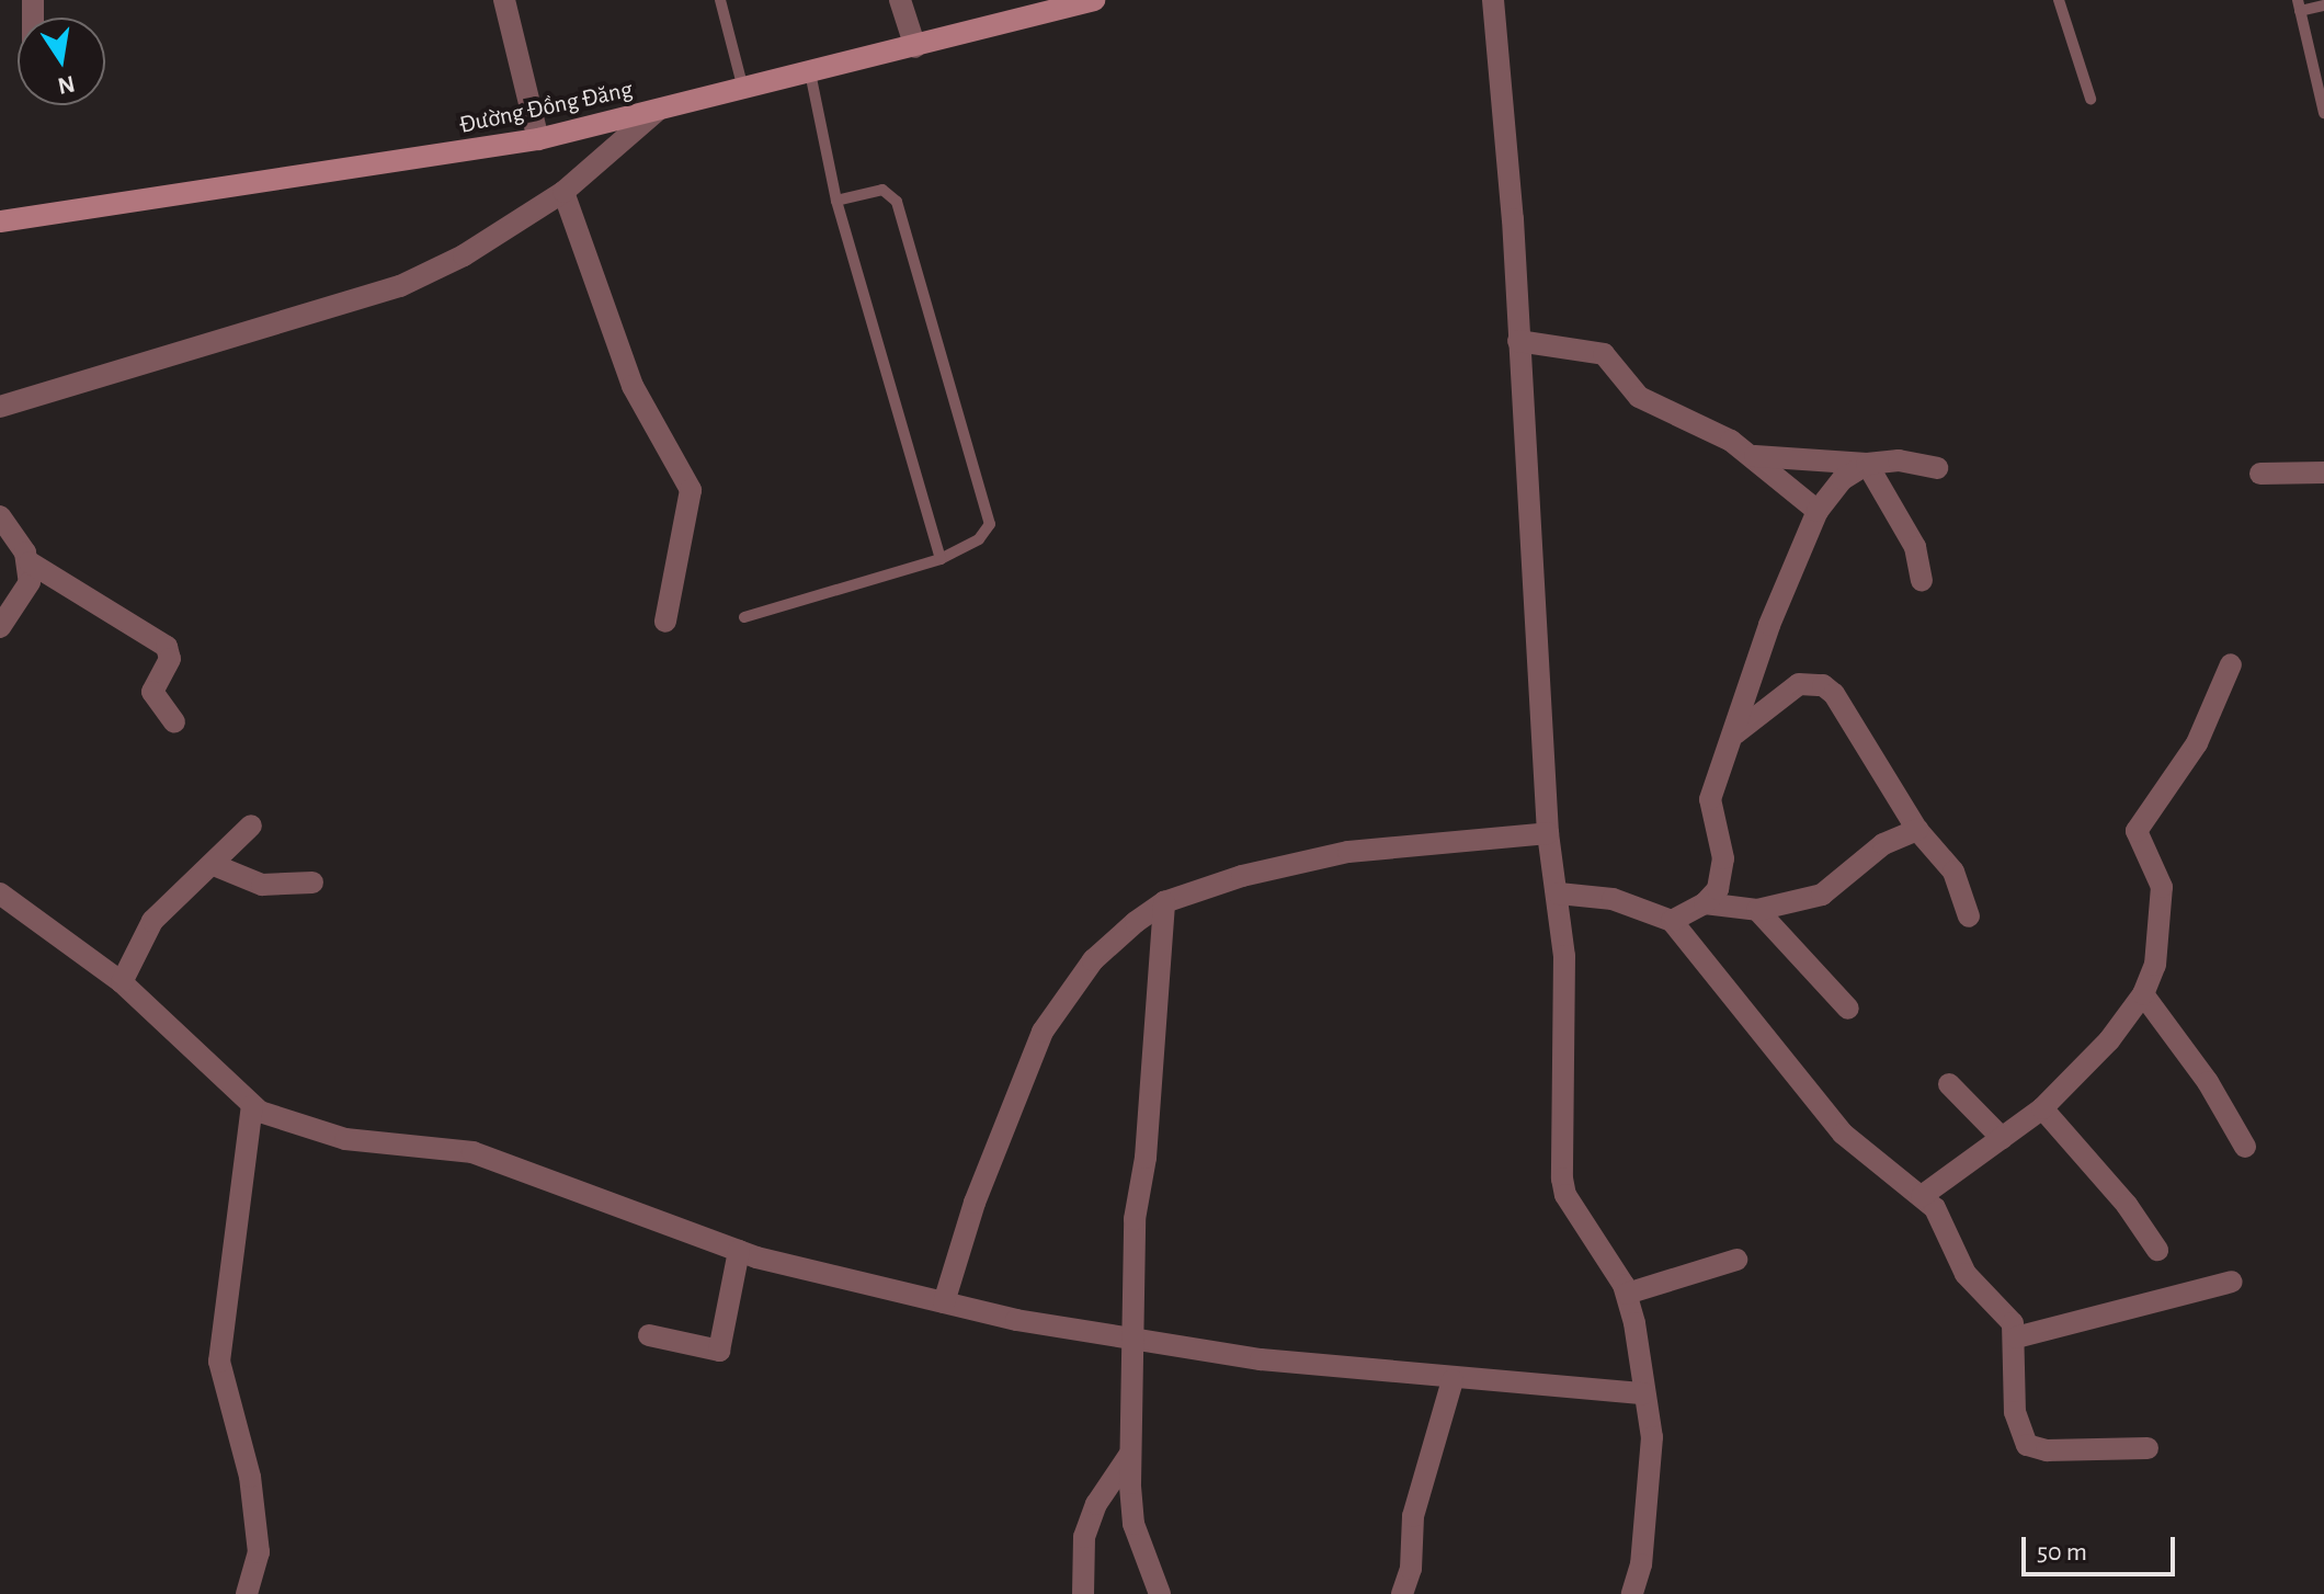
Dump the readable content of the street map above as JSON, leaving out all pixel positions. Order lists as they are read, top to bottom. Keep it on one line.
{"streets":{"main road":["Đường Đồng Đăng"]},"scale_bar":"50 m","north":"bottom"}
